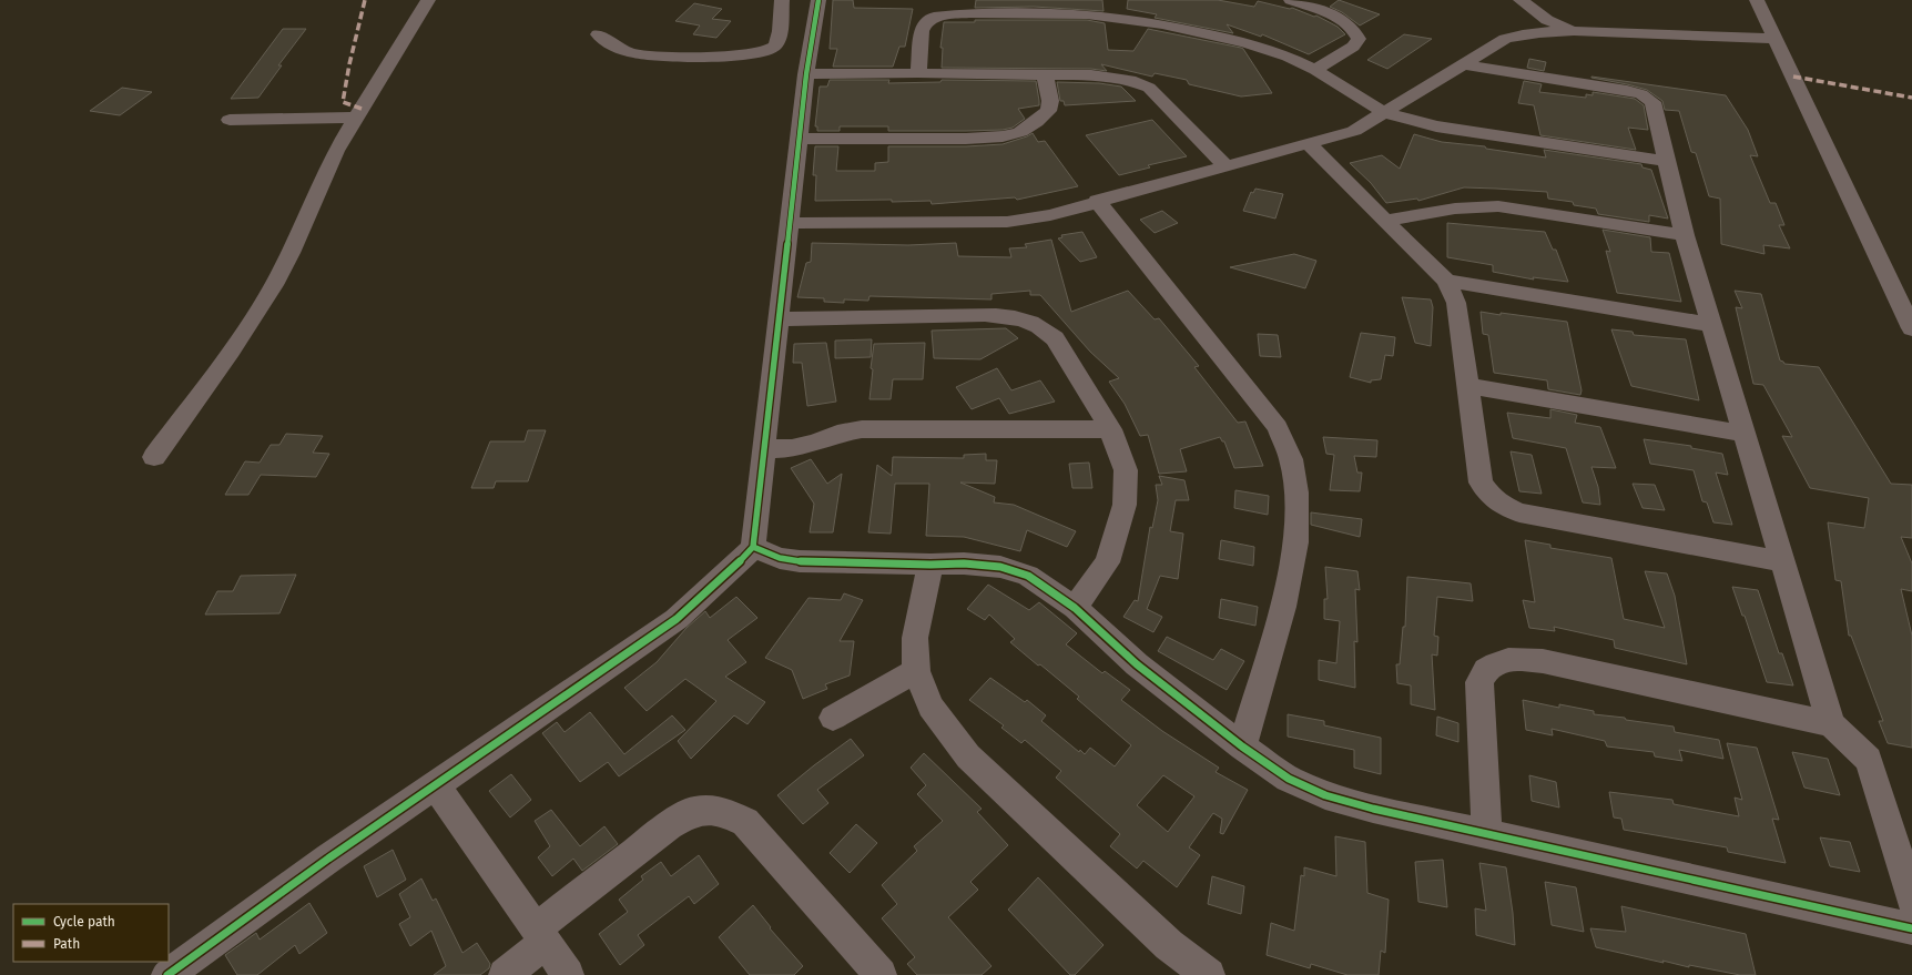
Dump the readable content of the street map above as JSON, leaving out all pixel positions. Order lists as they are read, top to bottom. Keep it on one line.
{"legend":["Cycle path","Path"]}
